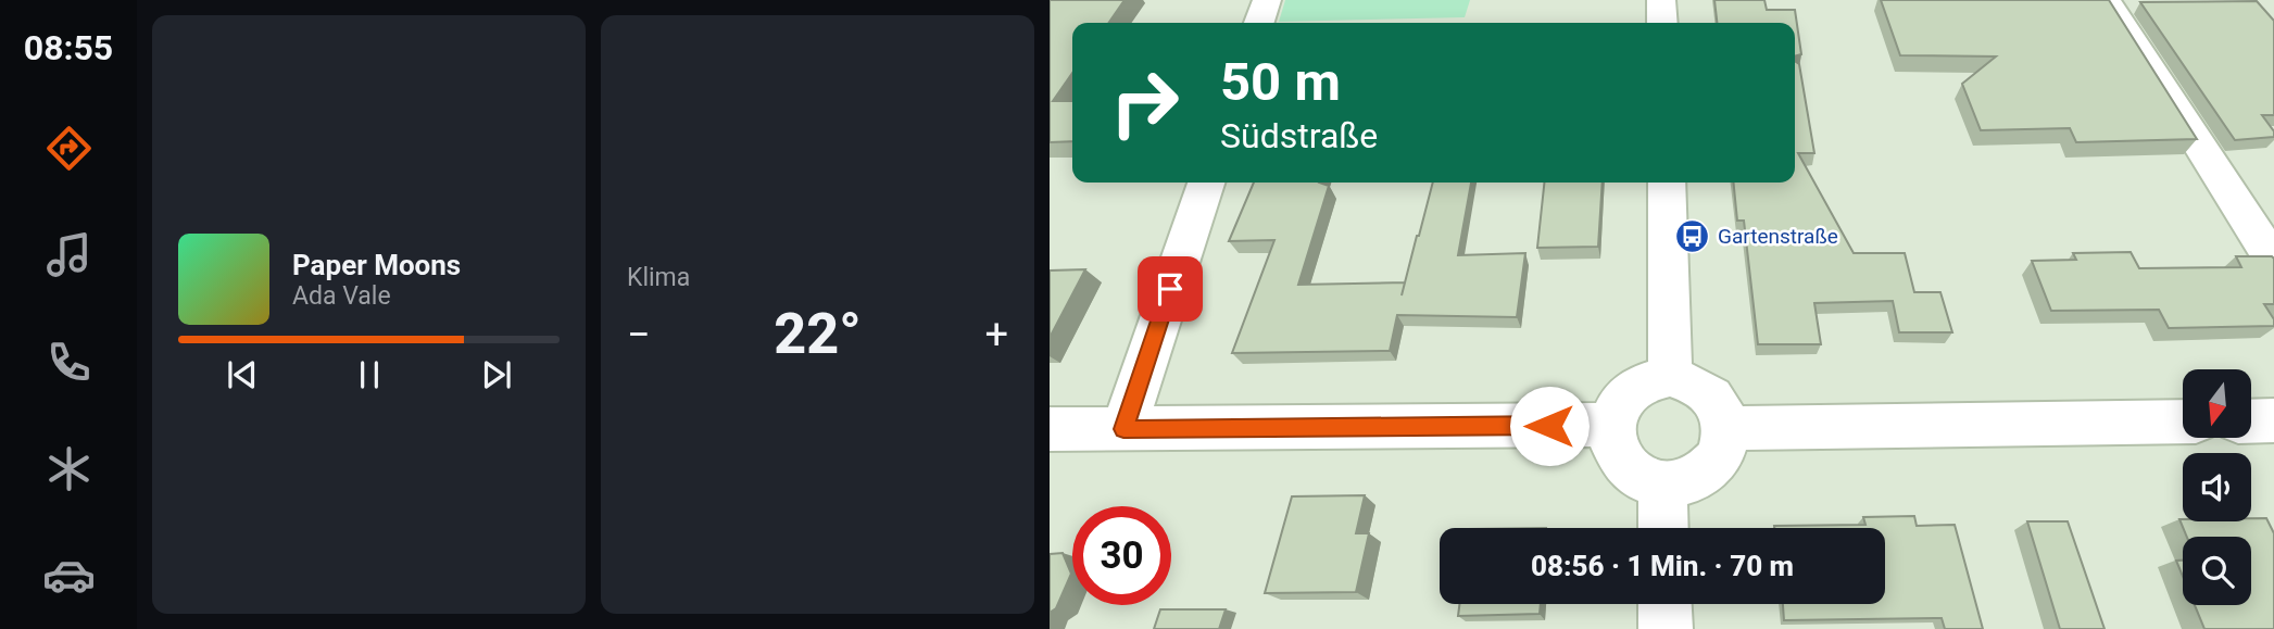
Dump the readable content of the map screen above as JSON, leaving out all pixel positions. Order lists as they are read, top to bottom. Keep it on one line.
{"places":{"bus stop":["Gartenstraße"]},"north":"bottom","page":{"tabs":"08:55","tile":"Klima","turn":["50 m","Südstraße"],"song":["Paper Moons","Ada Vale"],"heat":["−","22°","+"],"limit":"30","trip":"08:56 · 1 Min. · 70 m"}}
